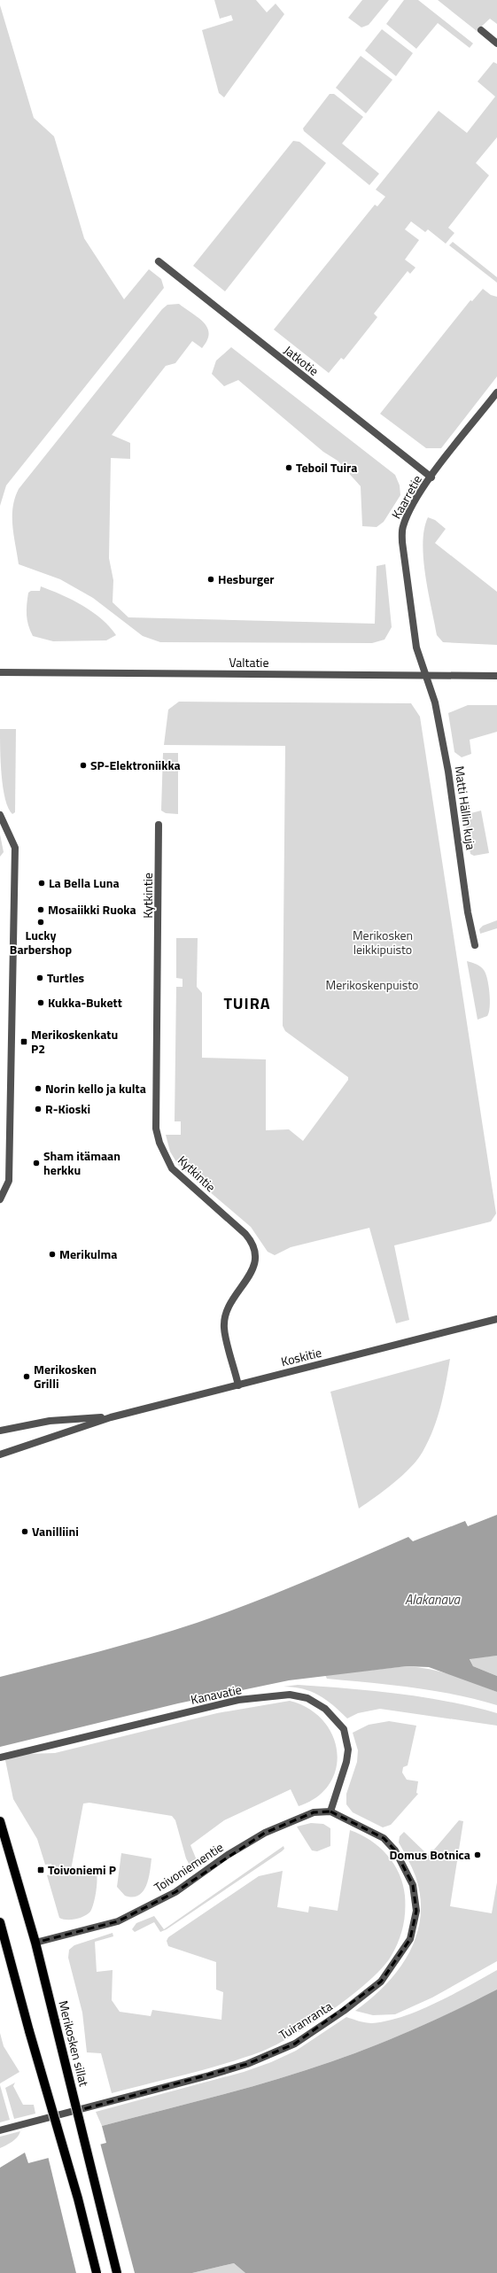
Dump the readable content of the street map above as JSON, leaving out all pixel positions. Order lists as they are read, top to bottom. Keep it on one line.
{"streets":{"main road":["Merikosken sillat"],"street":["Jatkotie","Kaarretie","Valtatie","Matti Hällin kuja","Kytkintie","Koskitie","Kanavatie","Toivoniementie","Tuiranranta"]},"crossings":[["Jatkotie","Kaarretie"],["Kaarretie","Valtatie"],["Kaarretie","Matti Hällin kuja"],["Valtatie","Matti Hällin kuja"],["Kytkintie","Koskitie"],["Kanavatie","Toivoniementie"],["Kanavatie","Tuiranranta"],["Toivoniementie","Tuiranranta"],["Toivoniementie","Merikosken sillat"]],"districts":["TUIRA"],"water":["Alakanava"],"parks":["Merikosken leikkipuisto","Merikoskenpuisto"],"places":{"other":["Teboil Tuira","Hesburger","SP-Elektroniikka","La Bella Luna","Mosaiikki Ruoka","Lucky Barbershop","Turtles","Kukka-Bukett","Norin kello ja kulta","R-Kioski","Sham itämaan herkku","Merikulma","Merikosken Grilli","Vanilliini","Domus Botnica"],"transit":["Merikoskenkatu P2","Toivoniemi P"]}}
